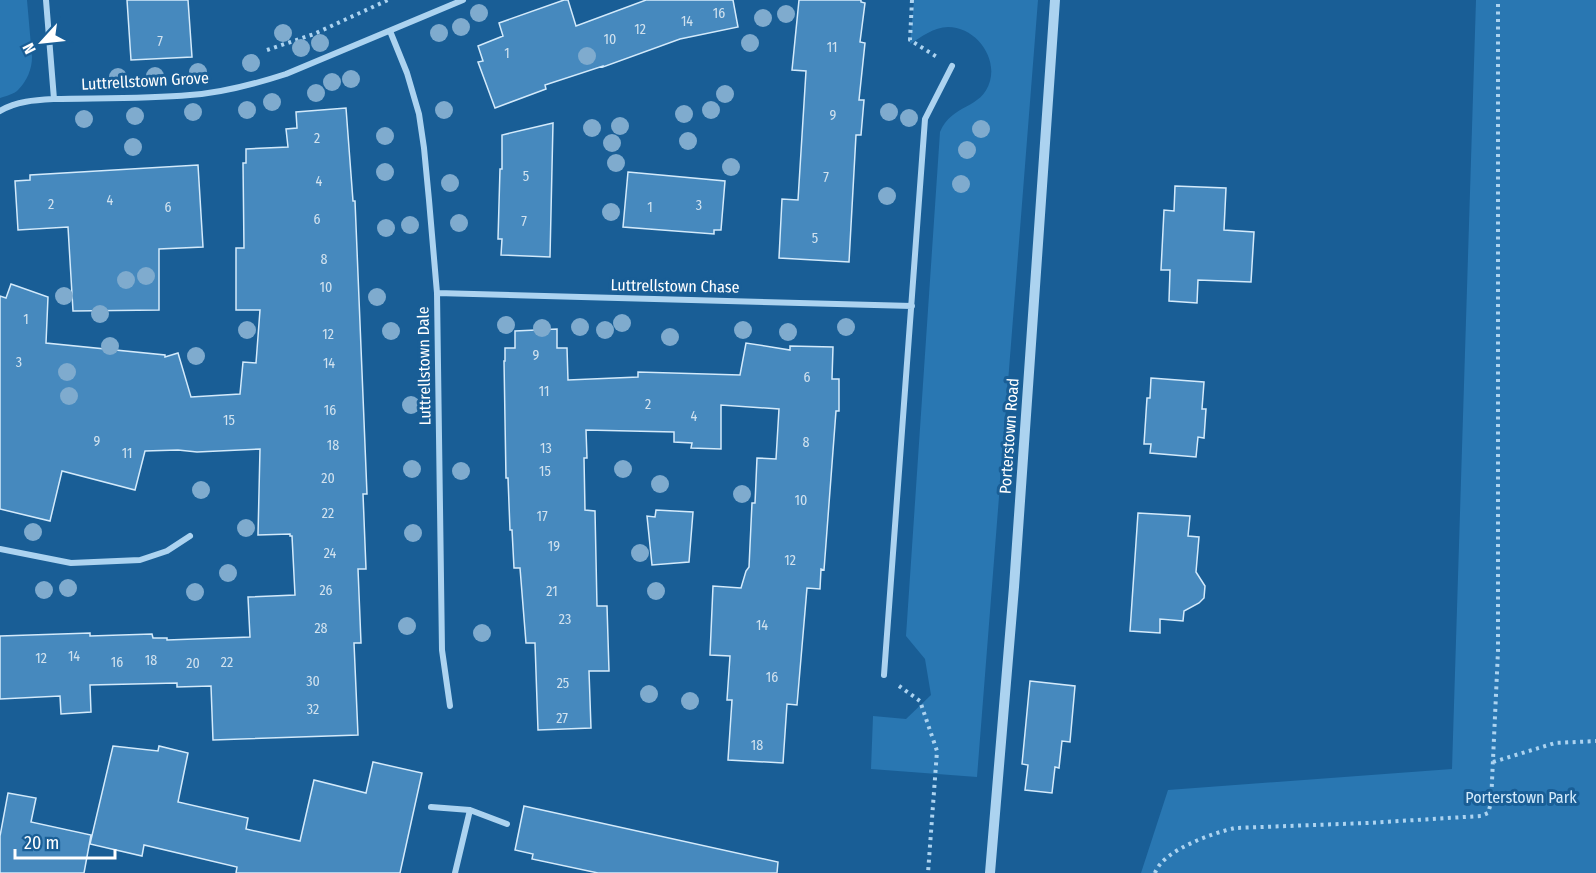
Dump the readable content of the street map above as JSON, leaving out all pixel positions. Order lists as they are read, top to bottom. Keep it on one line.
{"streets":{"street":["Luttrellstown Grove","Luttrellstown Chase","Luttrellstown Dale","Porterstown Road"]},"crossings":[["Luttrellstown Grove","Luttrellstown Dale"],["Luttrellstown Chase","Luttrellstown Dale"]],"parks":["Porterstown Park"],"house_numbers":["16","14","12","10","7","11","1","9","2","5","7","4","4","2","3","6","1","6","7","5","8","10","1","12","9","3","14","6","11","2","16","4","15","9","8","18","13","11","15","20","10","22","17","19","24","12","26","21","23","14","28","14","12","18","16","22","20","16","30","25","32","27","18"],"scale_bar":"20 m","north":"bottom left"}
